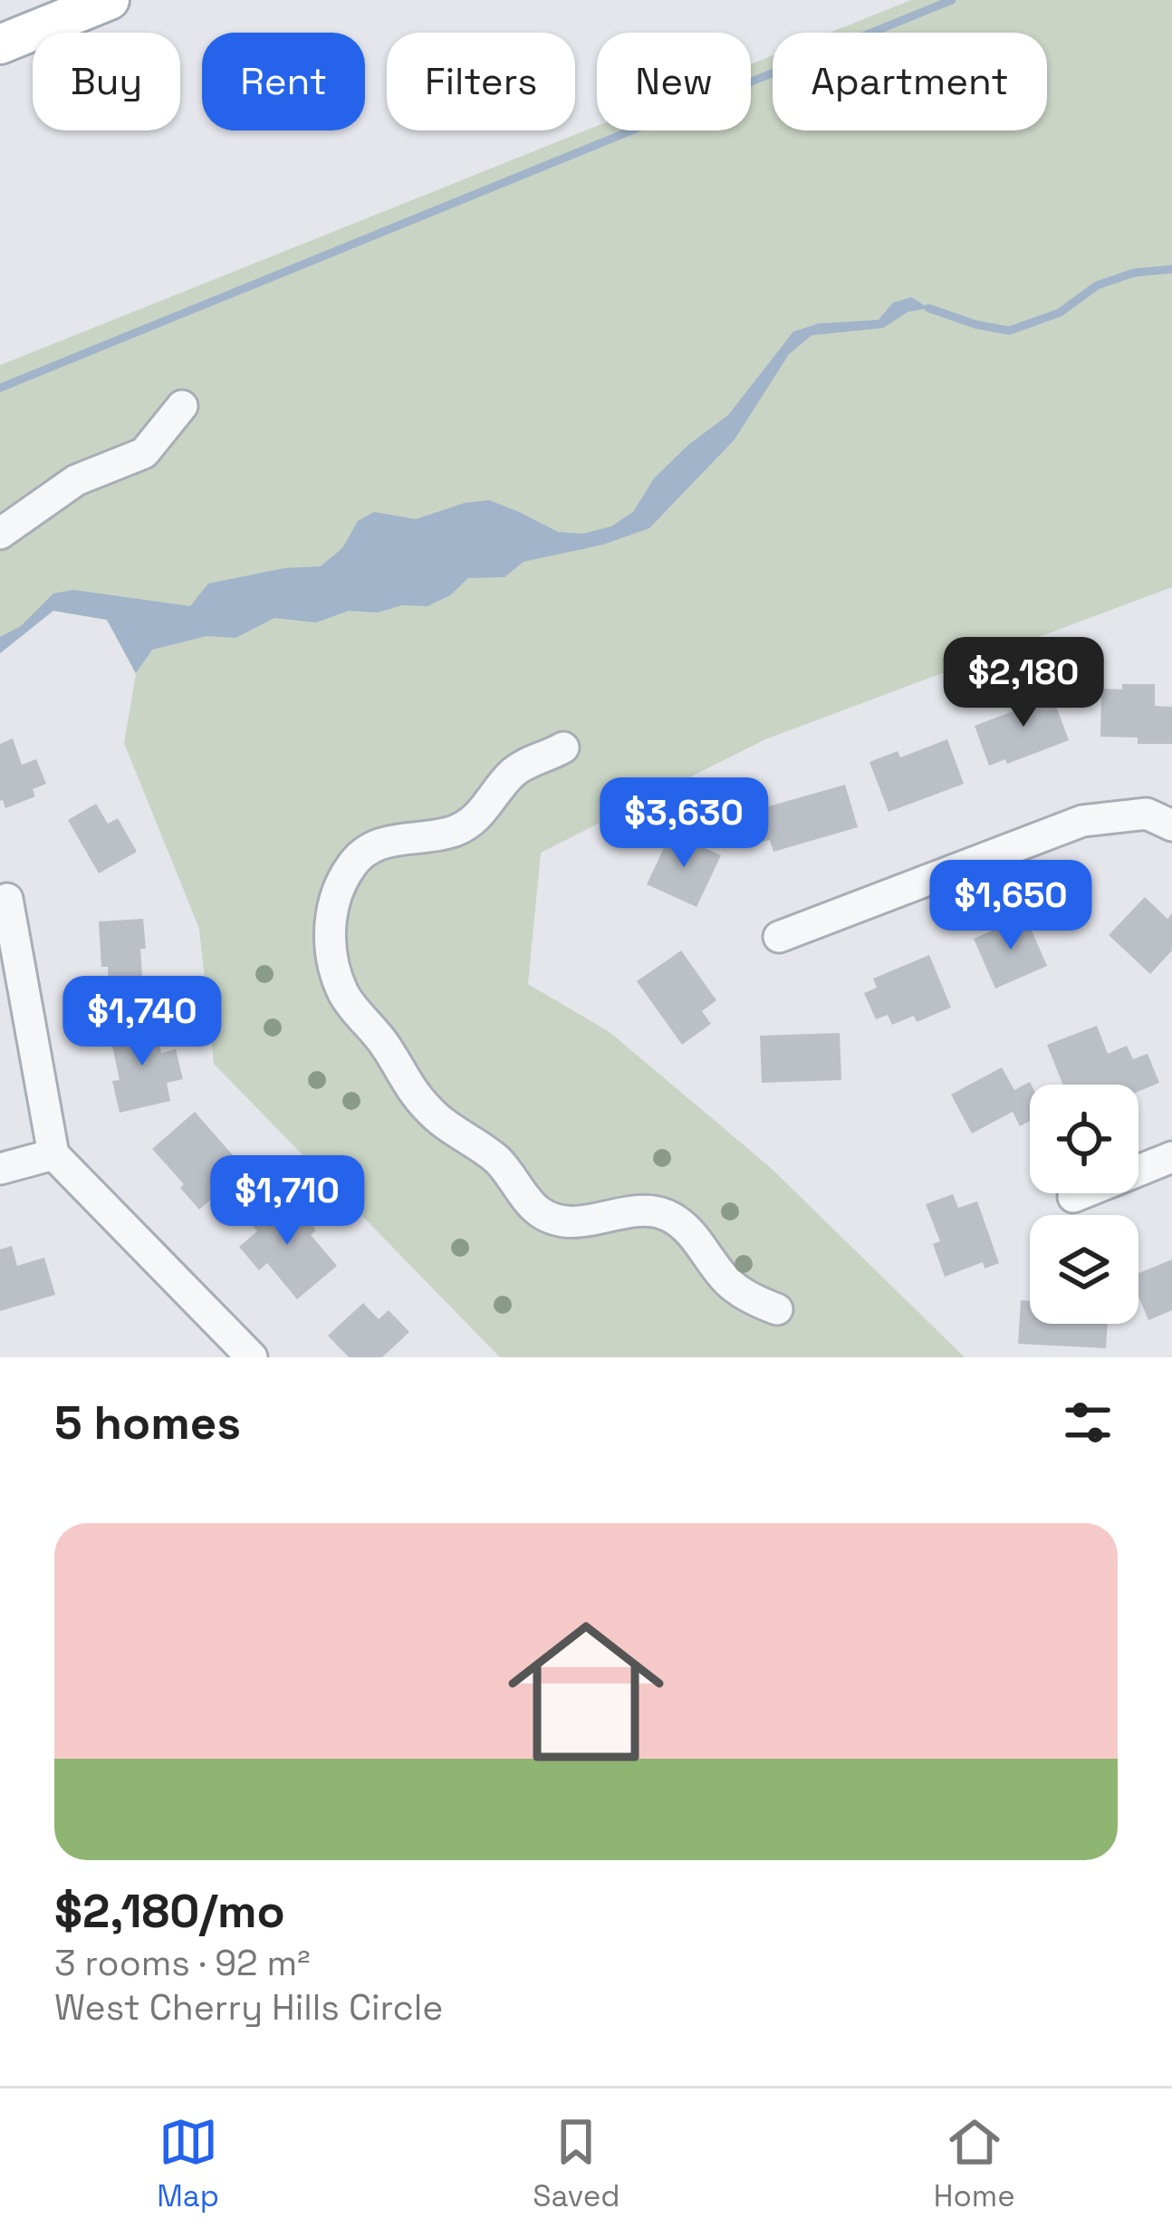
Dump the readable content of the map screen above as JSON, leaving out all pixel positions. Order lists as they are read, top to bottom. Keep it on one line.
{"page":{"chip":["Buy","Rent","Filters","New","Apartment"],"price":["$2,180","$3,630","$1,650","$1,740","$1,710"],"heading":"5 homes","list":[{"name":"$2,180/mo","note":"3 rooms · 92 m² · West Cherry Hills Circle"}],"tabs":["Map","Saved","Home"]}}
